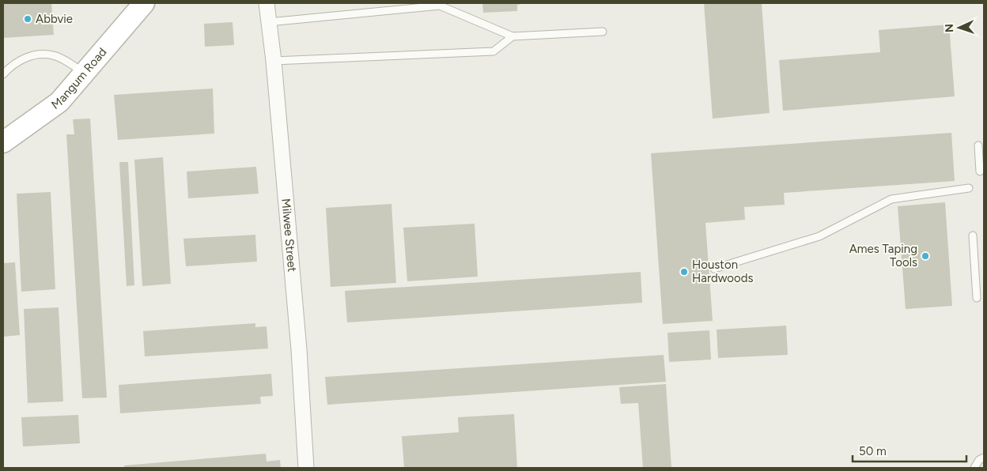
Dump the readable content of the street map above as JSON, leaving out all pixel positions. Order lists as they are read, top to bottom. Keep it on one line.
{"streets":{"street":["Mangum Road","Milwee Street"]},"places":["Abbvie","Ames Taping Tools","Houston Hardwoods"],"scale_bar":"50 m","north":"left"}
